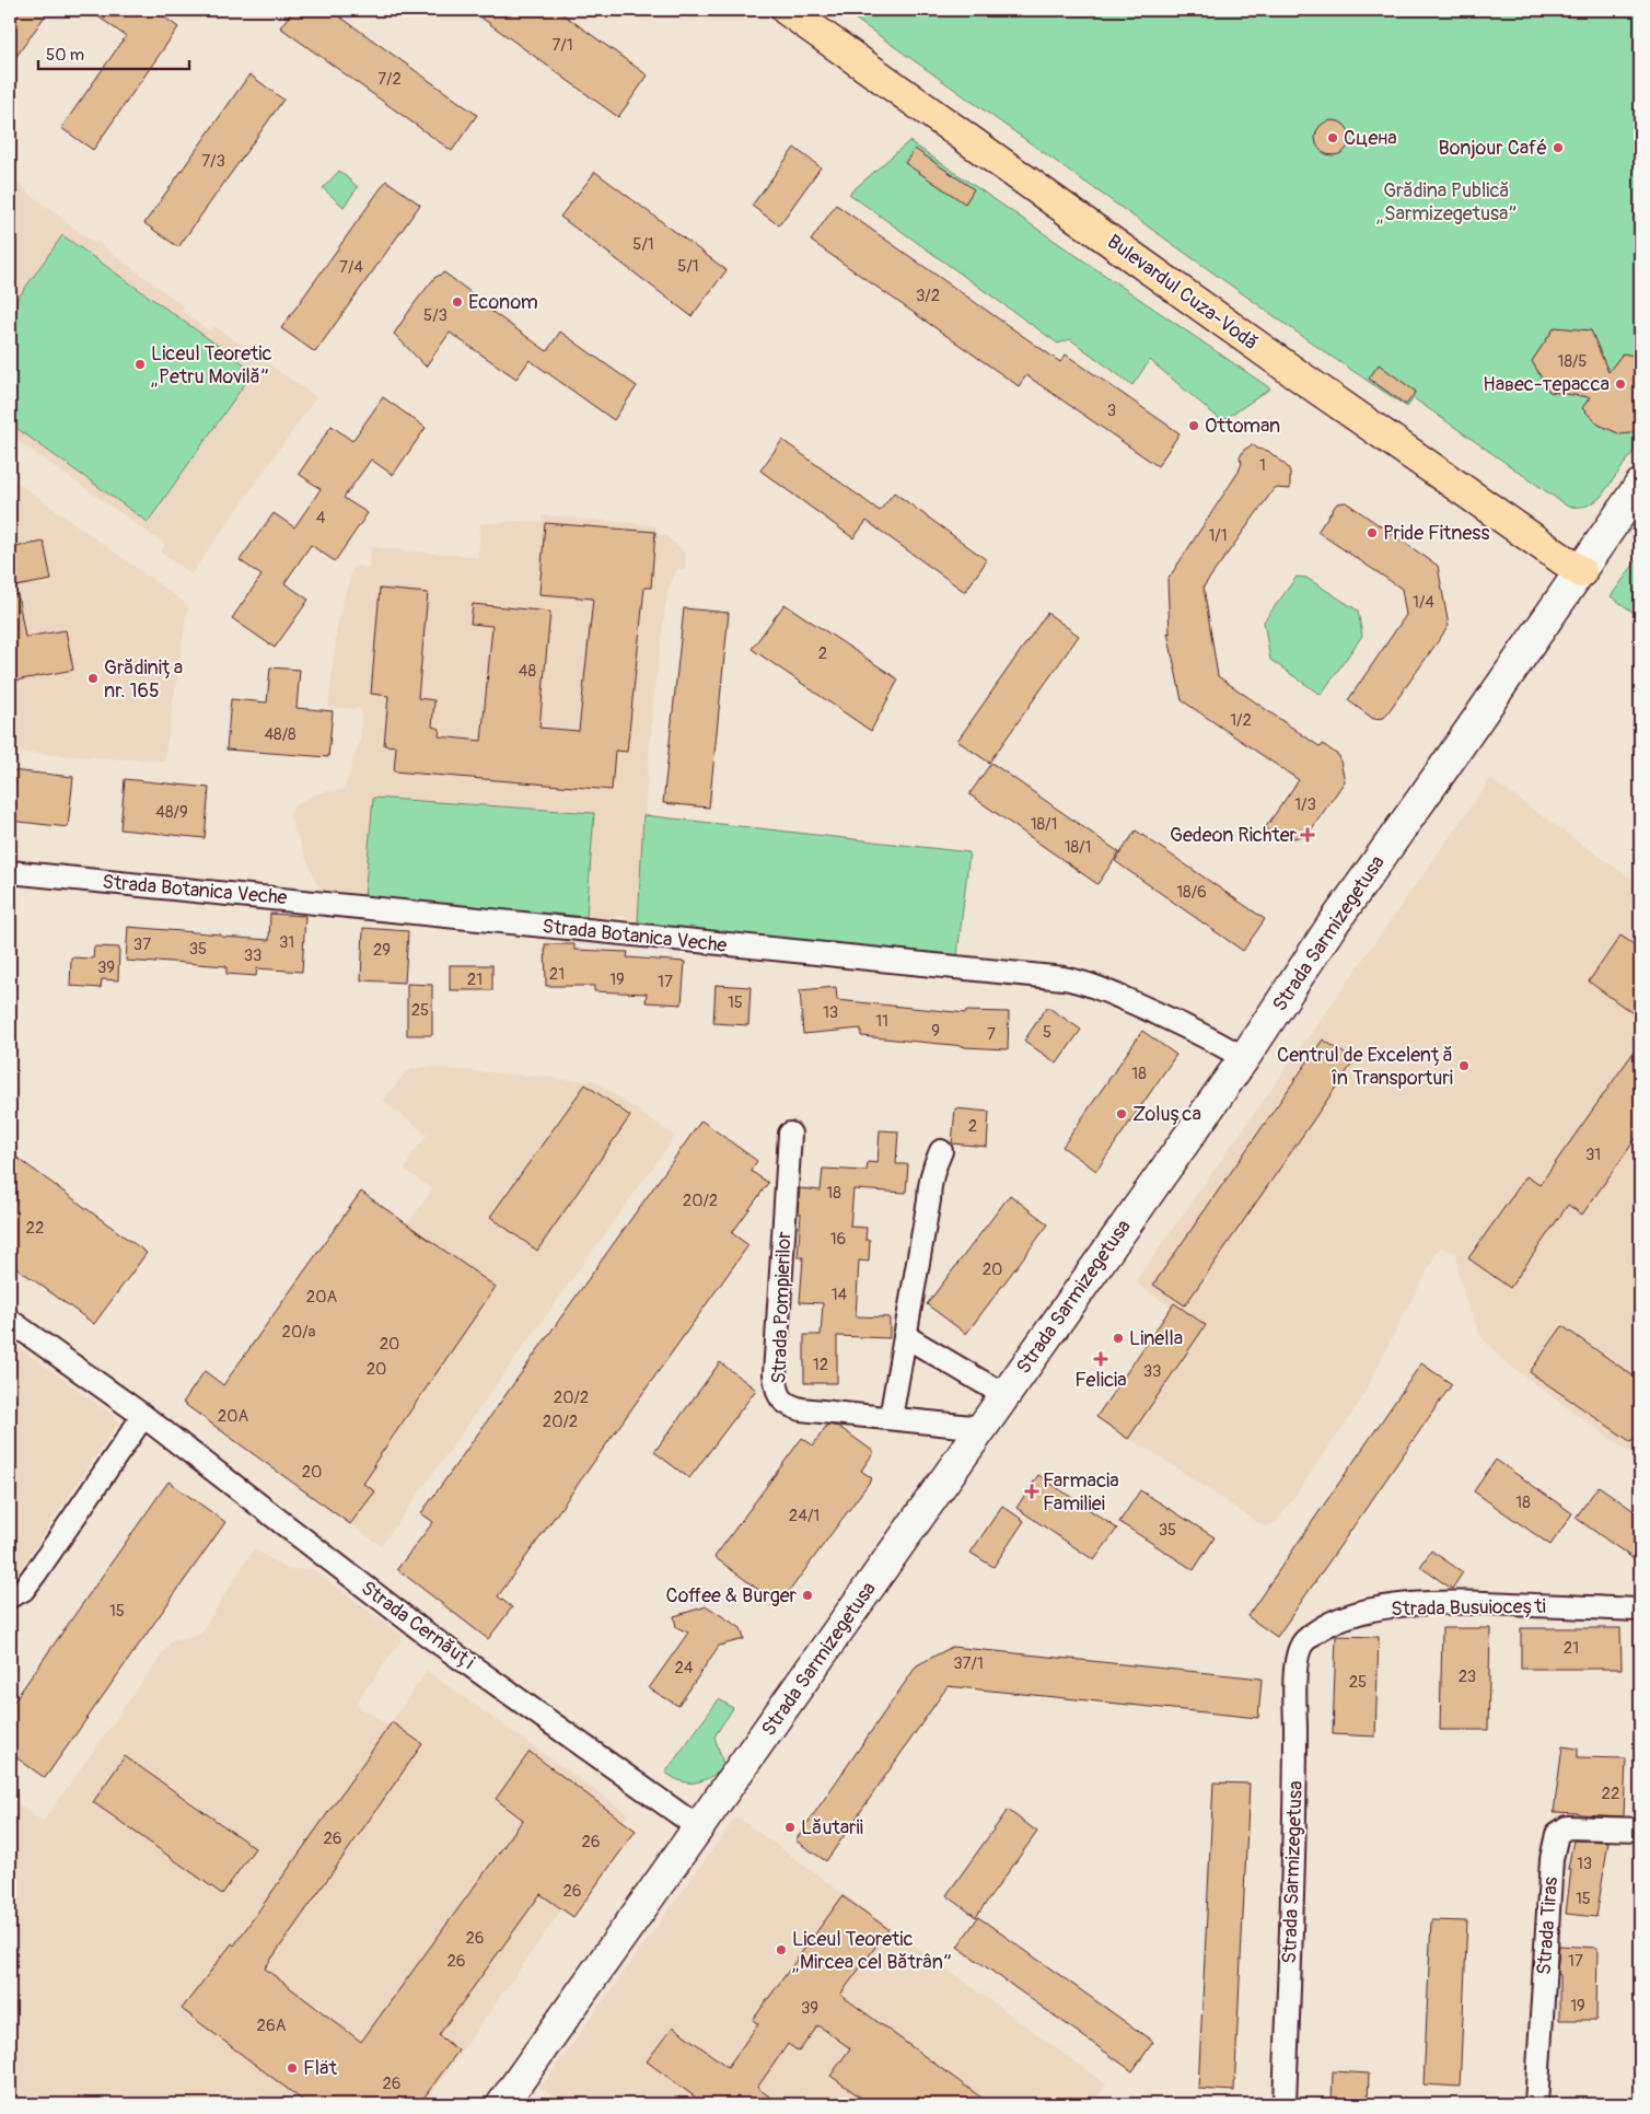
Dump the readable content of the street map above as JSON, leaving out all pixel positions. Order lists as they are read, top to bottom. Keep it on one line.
{"streets":{"main road":["Bulevardul Cuza-Vodă","Strada Sarmizegetusa"],"street":["Strada Botanica Veche","Strada Pompierilor","Strada Busuiocești","Strada Cernăuți","Strada Tiras"]},"crossings":[["Bulevardul Cuza-Vodă","Strada Sarmizegetusa"],["Strada Botanica Veche","Strada Sarmizegetusa"],["Strada Sarmizegetusa","Strada Pompierilor"],["Strada Sarmizegetusa","Strada Busuiocești"],["Strada Sarmizegetusa","Strada Cernăuți"]],"parks":["Grădina Publică „Sarmizegetusa”"],"places":{"other":["Сцена","Bonjour Café","Econom","Liceul Teoretic „Petru Movilă”","Навес-терасса","Ottoman","Pride Fitness","Grădinița nr. 165","Centrul de Excelență în Transporturi","Zolușca","Linella","Coffee & Burger","Lăutarii","Liceul Teoretic „Mircea cel Bătrân”","Flät"],"health":["Gedeon Richter","Felicia","Farmacia Familiei"]},"house_numbers":["7/1","7/2","7/3","5/1","5/1","7/4","3/2","5/3","18/5","3","1","4","1/1","1/4","2","48","1/2","48/8","1/3","48/9","18/1","18/1","18/6","31","37","35","29","33","39","21","21","19","17","15","25","13","11","9","5","7","18","2","31","18","20/2","22","16","20","14","20A","20/a","20","12","20","33","20/2","20A","20/2","20","18","24/1","35","15","21","37/1","24","23","25","22","26","26","13","26","15","26","26","17","19","39","26A","26"],"scale_bar":"50 m"}
